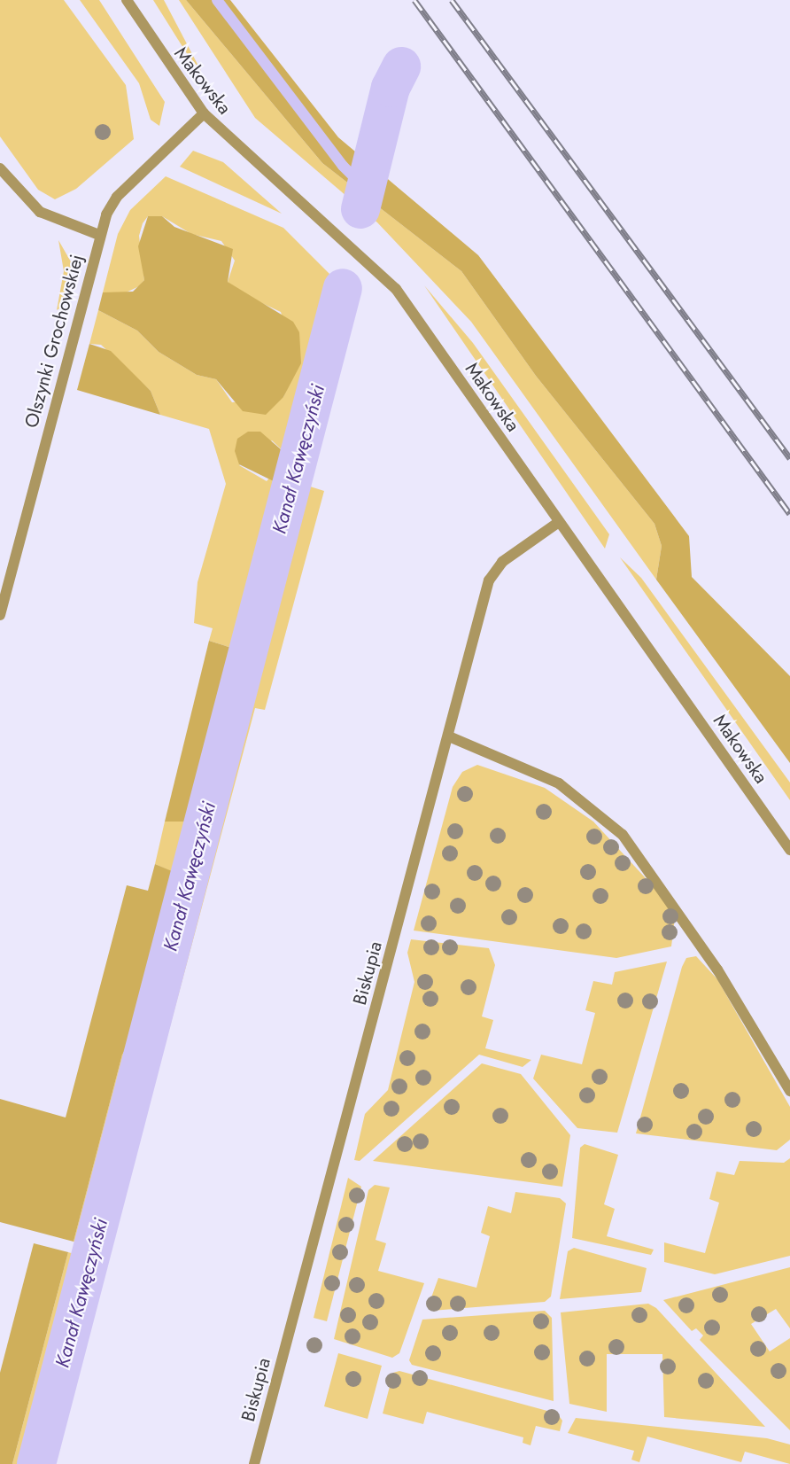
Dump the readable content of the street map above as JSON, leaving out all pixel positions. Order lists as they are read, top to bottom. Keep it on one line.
{"streets":{"street":["Makowska","Olszynki Grochowskiej","Biskupia"]},"crossings":[["Makowska","Olszynki Grochowskiej"],["Makowska","Biskupia"]],"water":["Kanał Kawęczyński"]}
